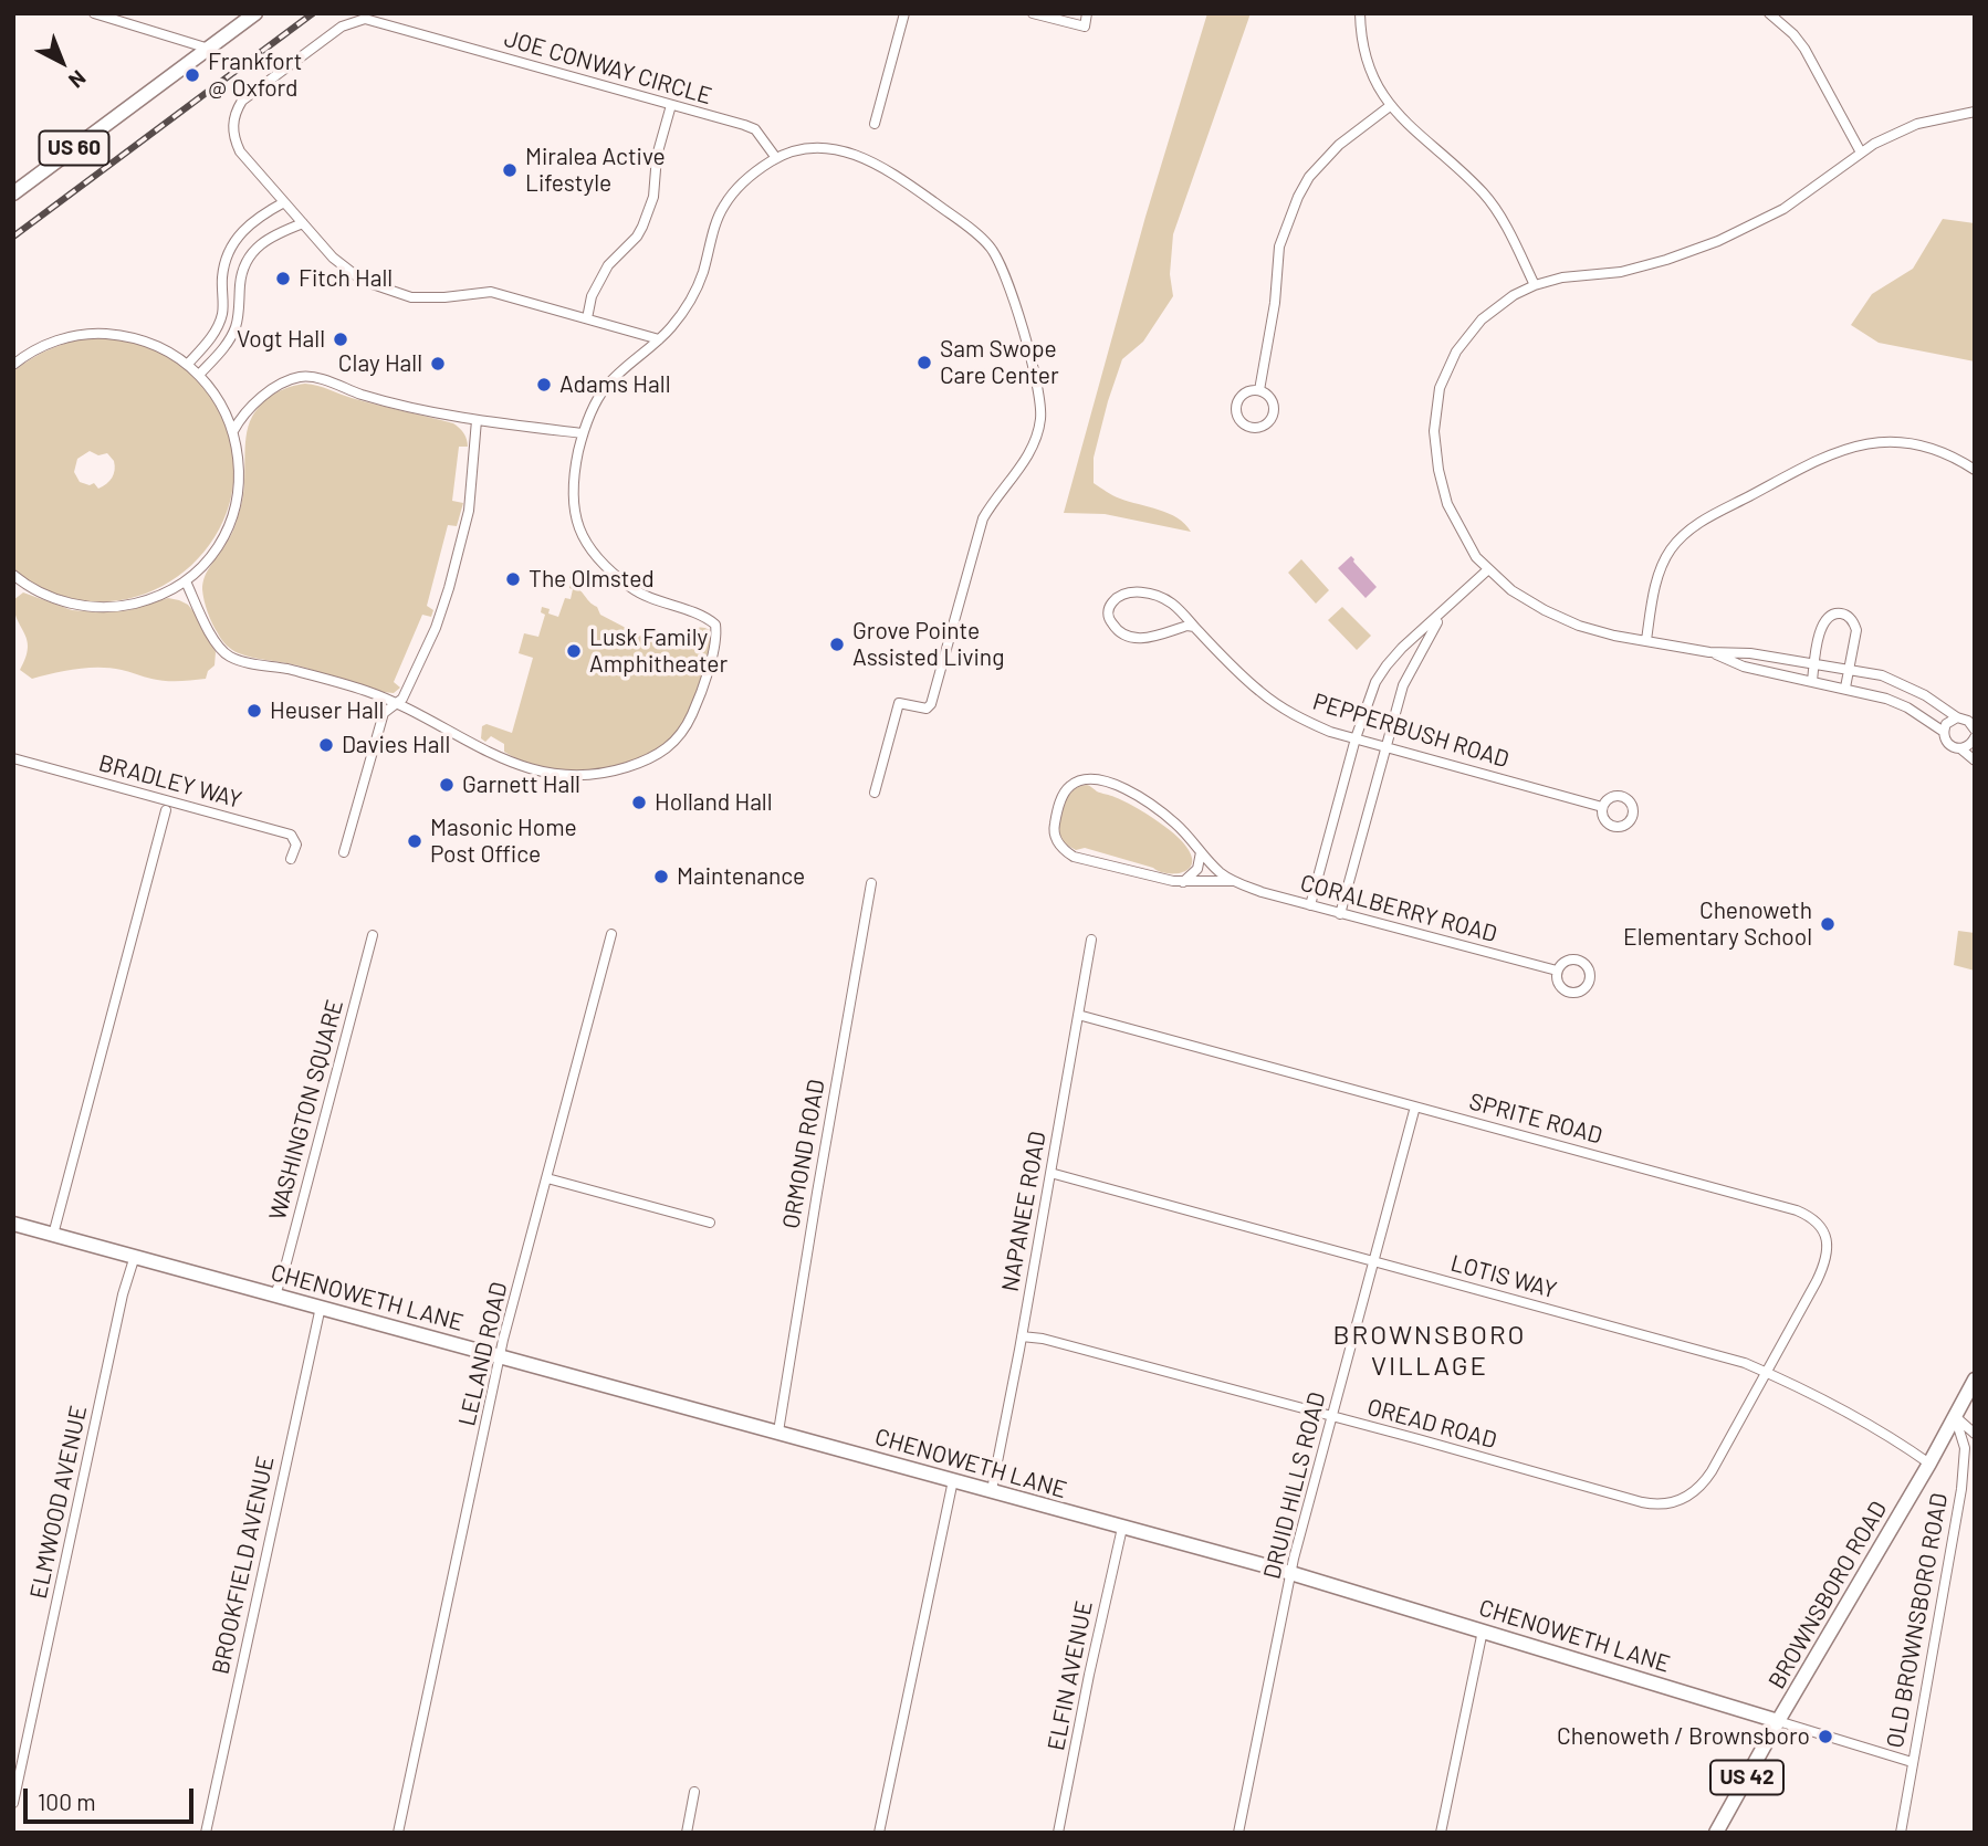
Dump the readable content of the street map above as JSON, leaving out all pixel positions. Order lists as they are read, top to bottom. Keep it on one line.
{"streets":{"main road":["US 60","CHENOWETH LANE","BROWNSBORO ROAD","US 42"],"street":["JOE CONWAY CIRCLE","PEPPERBUSH ROAD","BRADLEY WAY","CORALBERRY ROAD","WASHINGTON SQUARE","SPRITE ROAD","ORMOND ROAD","NAPANEE ROAD","LOTIS WAY","LELAND ROAD","OREAD ROAD","DRUID HILLS ROAD","ELMWOOD AVENUE","BROOKFIELD AVENUE","OLD BROWNSBORO ROAD","ELFIN AVENUE"]},"crossings":[["WASHINGTON SQUARE","CHENOWETH LANE"],["SPRITE ROAD","NAPANEE ROAD"],["SPRITE ROAD","LOTIS WAY"],["SPRITE ROAD","OREAD ROAD"],["SPRITE ROAD","DRUID HILLS ROAD"],["ORMOND ROAD","CHENOWETH LANE"],["NAPANEE ROAD","LOTIS WAY"],["NAPANEE ROAD","CHENOWETH LANE"],["NAPANEE ROAD","OREAD ROAD"],["LOTIS WAY","OREAD ROAD"],["LOTIS WAY","DRUID HILLS ROAD"],["LOTIS WAY","BROWNSBORO ROAD"],["CHENOWETH LANE","LELAND ROAD"],["CHENOWETH LANE","DRUID HILLS ROAD"],["CHENOWETH LANE","ELMWOOD AVENUE"],["CHENOWETH LANE","BROOKFIELD AVENUE"],["CHENOWETH LANE","BROWNSBORO ROAD"],["CHENOWETH LANE","OLD BROWNSBORO ROAD"],["CHENOWETH LANE","ELFIN AVENUE"],["OREAD ROAD","DRUID HILLS ROAD"],["BROWNSBORO ROAD","OLD BROWNSBORO ROAD"]],"districts":["BROWNSBORO VILLAGE"],"places":["Frankfort @ Oxford","Miralea Active Lifestyle","Fitch Hall","Vogt Hall","Sam Swope Care Center","Clay Hall","Adams Hall","The Olmsted","Grove Pointe Assisted Living","Lusk Family Amphitheater","Heuser Hall","Davies Hall","Garnett Hall","Holland Hall","Masonic Home Post Office","Maintenance","Chenoweth Elementary School","Chenoweth / Brownsboro"],"scale_bar":"100 m","north":"bottom right"}
